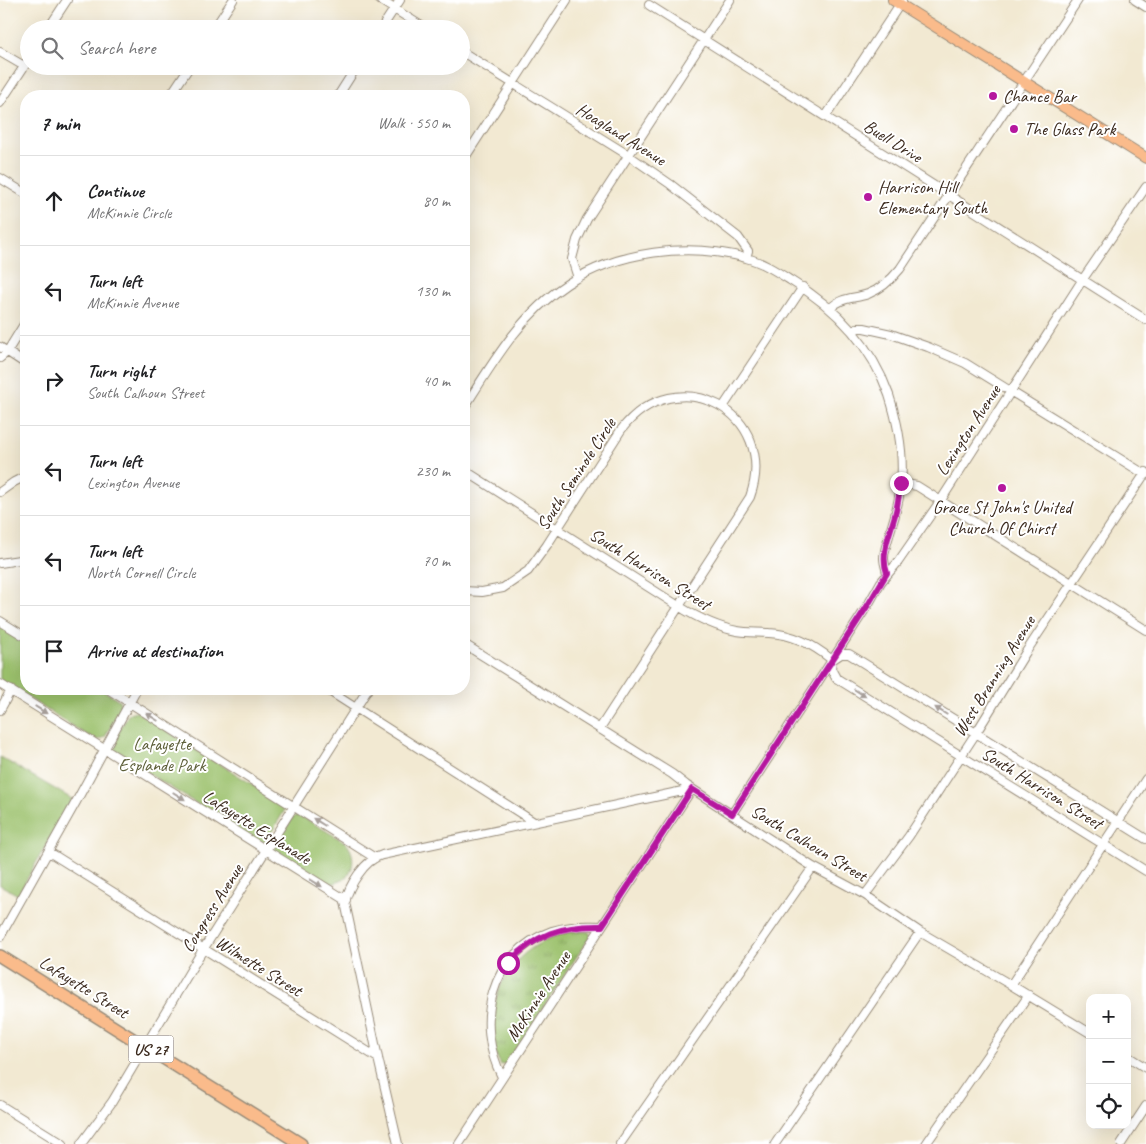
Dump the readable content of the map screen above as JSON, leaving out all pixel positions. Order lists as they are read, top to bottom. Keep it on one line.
{"streets":{"highway":["Lafayette Street","US 27"],"street":["Hoagland Avenue","Buell Drive","Lexington Avenue","South Seminole Circle","South Harrison Street","West Branning Avenue","Lafayette Esplanade","South Calhoun Street","Congress Avenue","Wilmette Street","McKinnie Avenue"]},"crossings":[["Buell Drive","Lexington Avenue"],["Lexington Avenue","South Harrison Street"],["Lexington Avenue","South Calhoun Street"],["South Seminole Circle","South Harrison Street"],["South Harrison Street","West Branning Avenue"],["West Branning Avenue","South Calhoun Street"],["Lafayette Esplanade","Congress Avenue"],["South Calhoun Street","McKinnie Avenue"],["Congress Avenue","Wilmette Street"],["Congress Avenue","Lafayette Street"]],"parks":["Lafayette Esplande Park"],"places":["Chance Bar","The Glass Park","Harrison Hill Elementary South","Grace St John's United Church Of Chirst"],"page":{"search":"Search here","heading":["7 min","Walk · 550 m"],"list":[["Continue","McKinnie Circle","80 m"],["Turn left","McKinnie Avenue","130 m"],["Turn right","South Calhoun Street","40 m"],["Turn left","Lexington Avenue","230 m"],["Turn left","North Cornell Circle","70 m"],"Arrive at destination"],"map_buttons":["+","−"]}}
